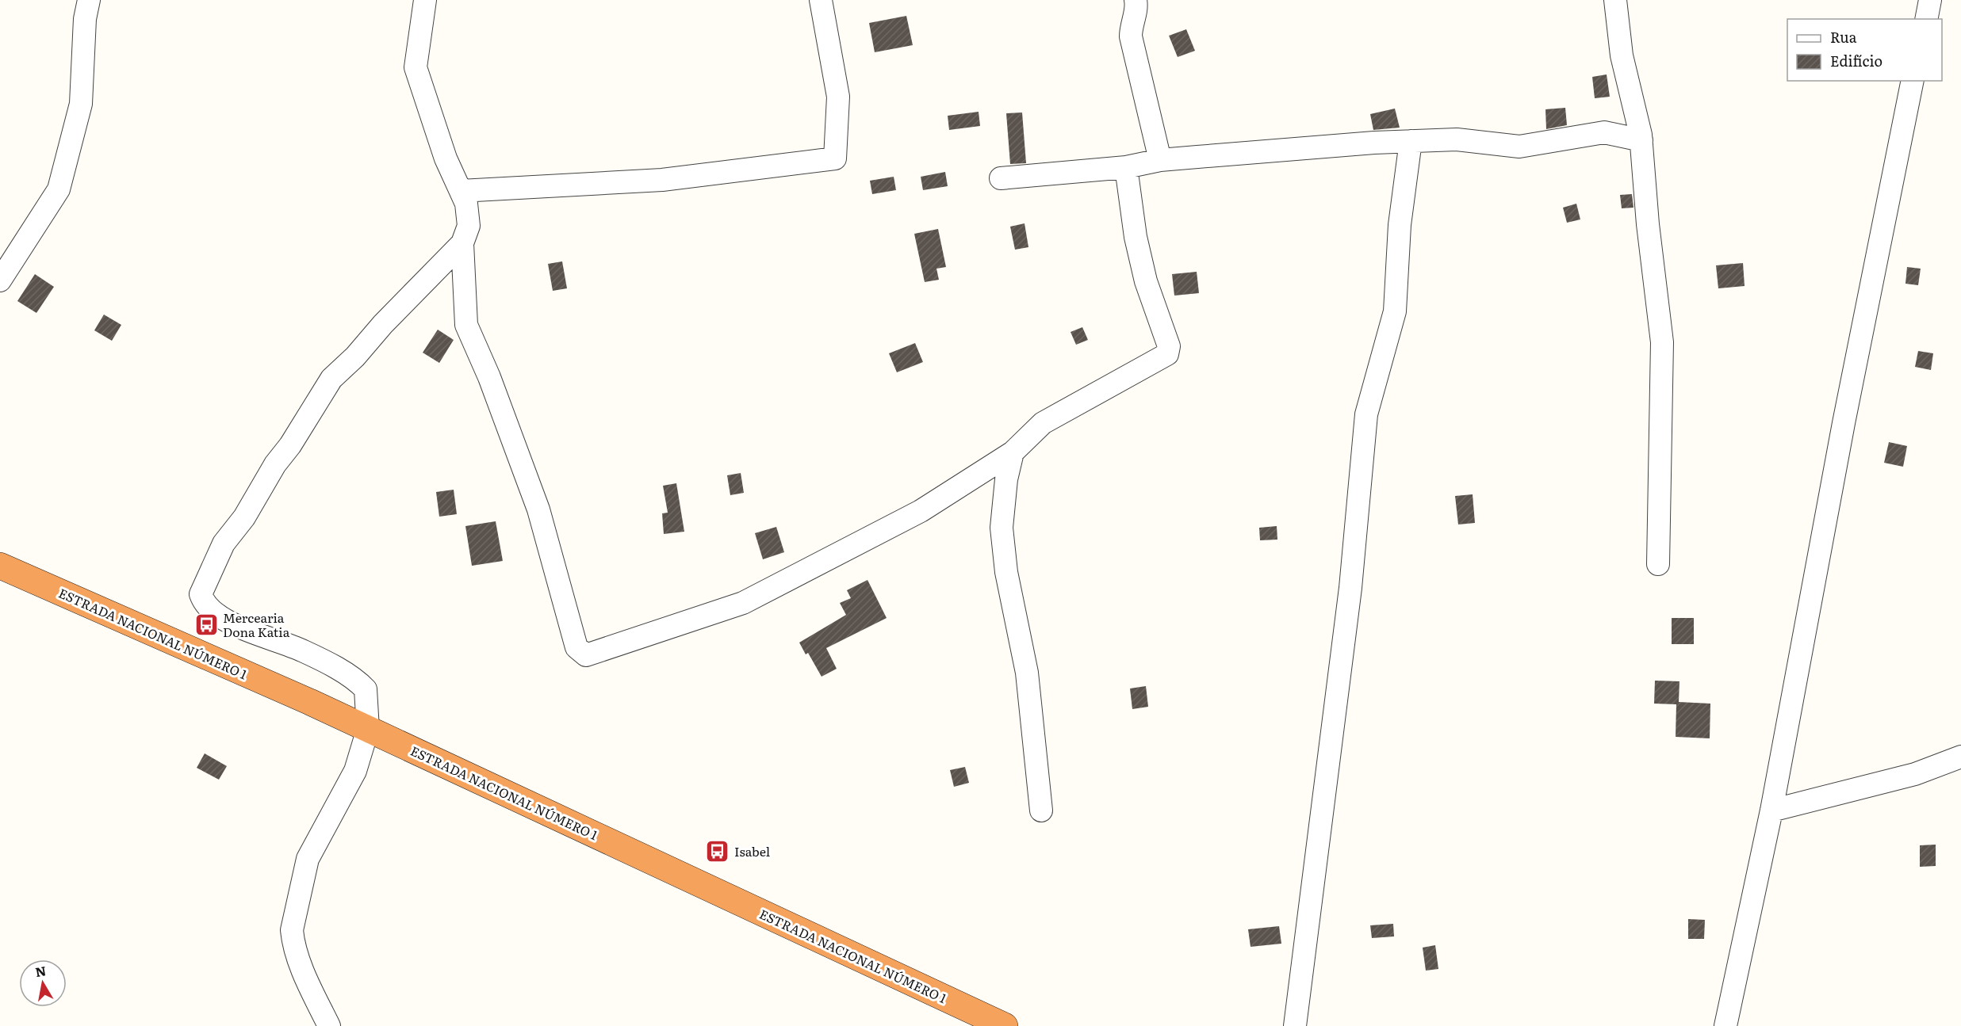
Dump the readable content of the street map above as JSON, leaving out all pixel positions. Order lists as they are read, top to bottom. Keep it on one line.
{"streets":{"highway":["ESTRADA NACIONAL NÚMERO 1"]},"places":{"bus stop":["Mercearia Dona Katia","Isabel"]},"legend":["Rua","Edifício"],"north":"top"}
